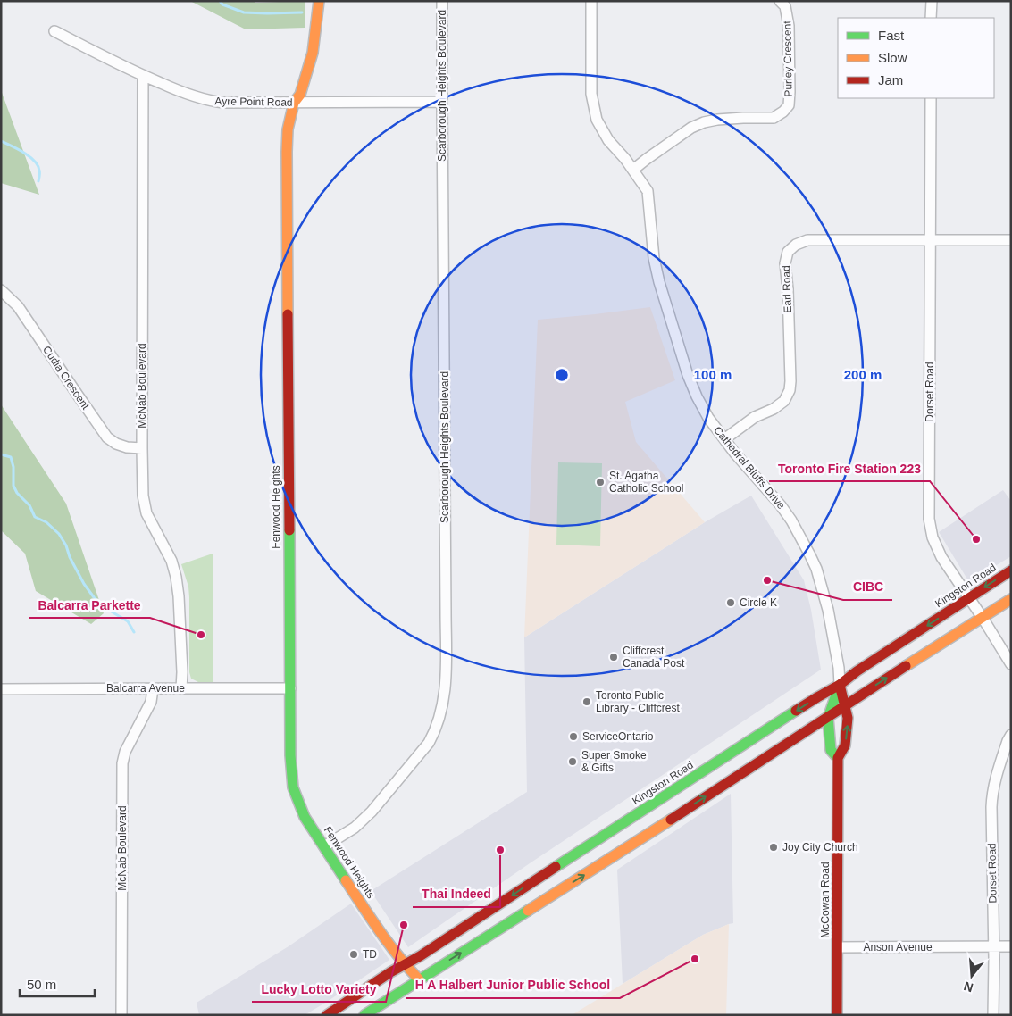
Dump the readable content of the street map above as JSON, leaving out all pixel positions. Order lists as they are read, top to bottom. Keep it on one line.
{"streets":{"main road":["Fenwood Heights","Kingston Road","McCowan Road"],"street":["Purley Crescent","Scarborough Heights Boulevard","Ayre Point Road","Earl Road","Cudia Crescent","McNab Boulevard","Dorset Road","Cathedral Bluffs Drive","Balcarra Avenue","Anson Avenue"]},"crossings":[["Purley Crescent","Cathedral Bluffs Drive"],["Scarborough Heights Boulevard","Ayre Point Road"],["Scarborough Heights Boulevard","Fenwood Heights"],["Ayre Point Road","McNab Boulevard"],["Ayre Point Road","Fenwood Heights"],["Earl Road","Dorset Road"],["Earl Road","Cathedral Bluffs Drive"],["Cudia Crescent","McNab Boulevard"],["McNab Boulevard","Balcarra Avenue"],["Dorset Road","Kingston Road"],["Dorset Road","Anson Avenue"],["Cathedral Bluffs Drive","Kingston Road"],["Cathedral Bluffs Drive","McCowan Road"],["Fenwood Heights","Kingston Road"],["Fenwood Heights","Balcarra Avenue"],["Kingston Road","McCowan Road"],["McCowan Road","Anson Avenue"]],"places":["St. Agatha Catholic School","Toronto Fire Station 223","CIBC","Circle K","Balcarra Parkette","Cliffcrest Canada Post","Toronto Public Library - Cliffcrest","ServiceOntario","Super Smoke & Gifts","Joy City Church","Thai Indeed","Lucky Lotto Variety","TD","H A Halbert Junior Public School"],"legend":["Fast","Slow","Jam"],"scale_bar":"50 m","north":"bottom","rings":["100 m","200 m"]}
